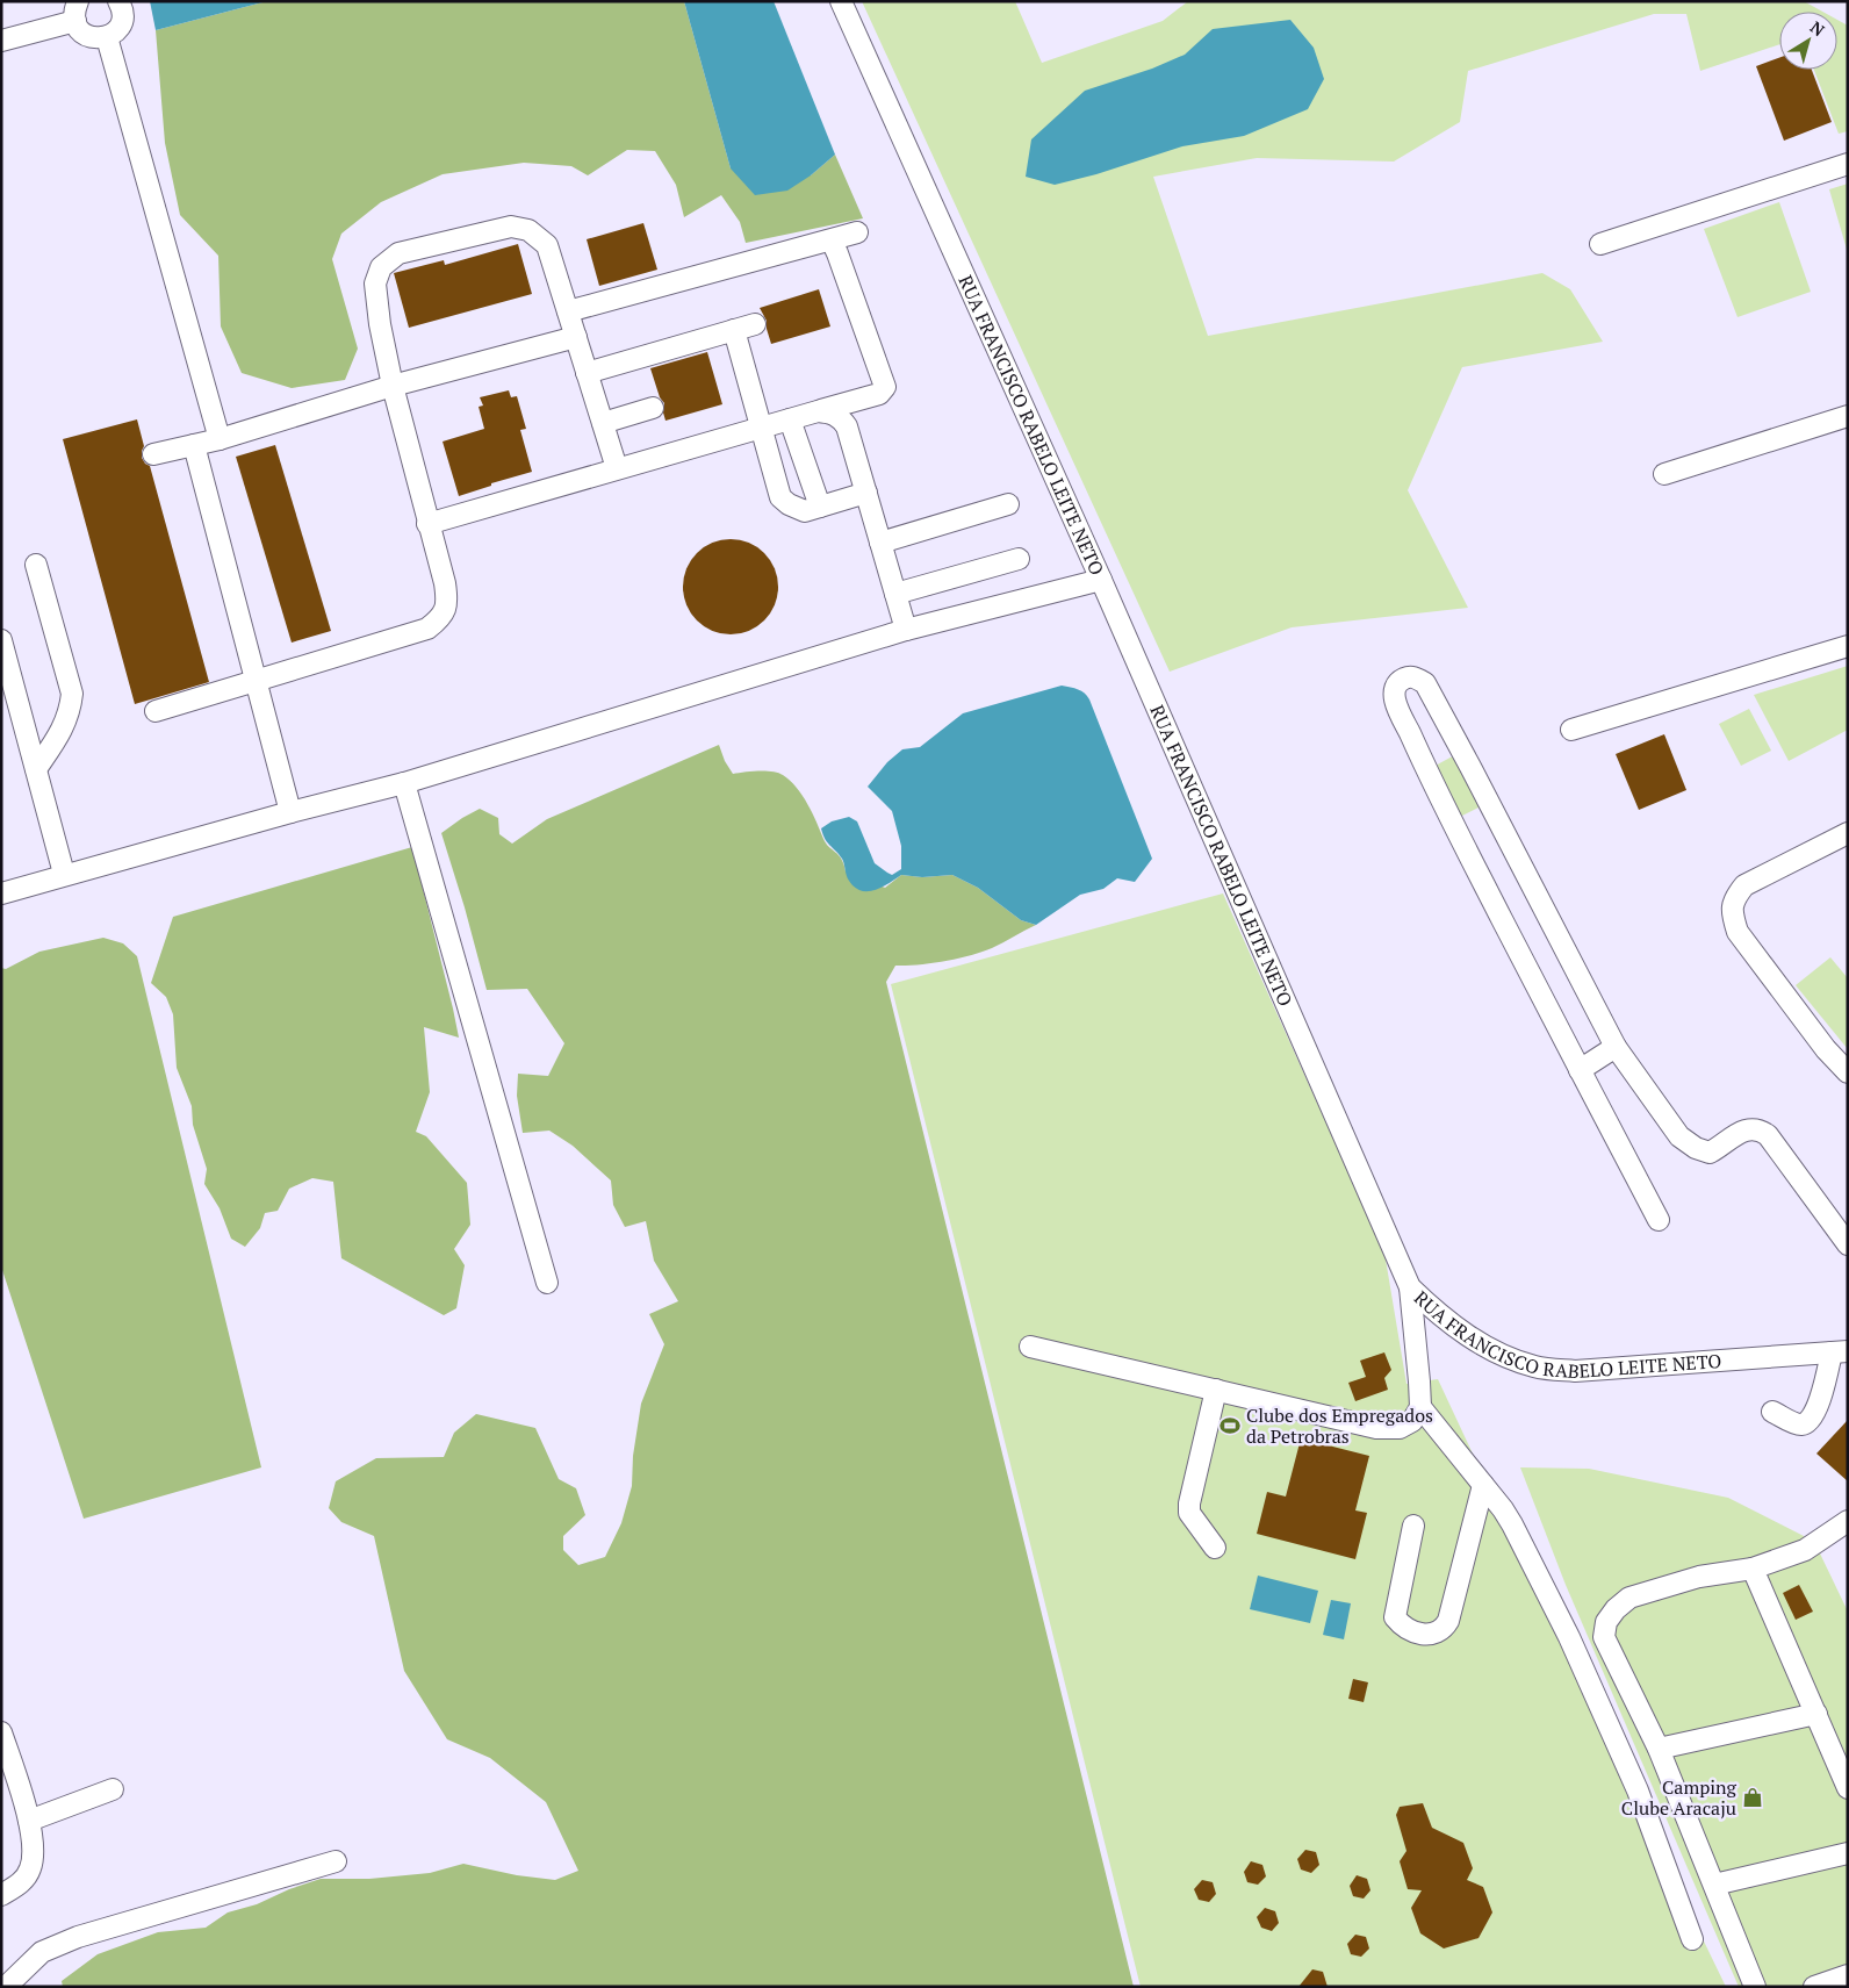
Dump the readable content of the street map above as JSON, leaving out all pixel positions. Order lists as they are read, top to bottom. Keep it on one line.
{"streets":{"street":["RUA FRANCISCO RABELO LEITE NETO"]},"places":{"sports":["Clube dos Empregados da Petrobras"],"shop":["Camping Clube Aracaju"]},"north":"top right"}
